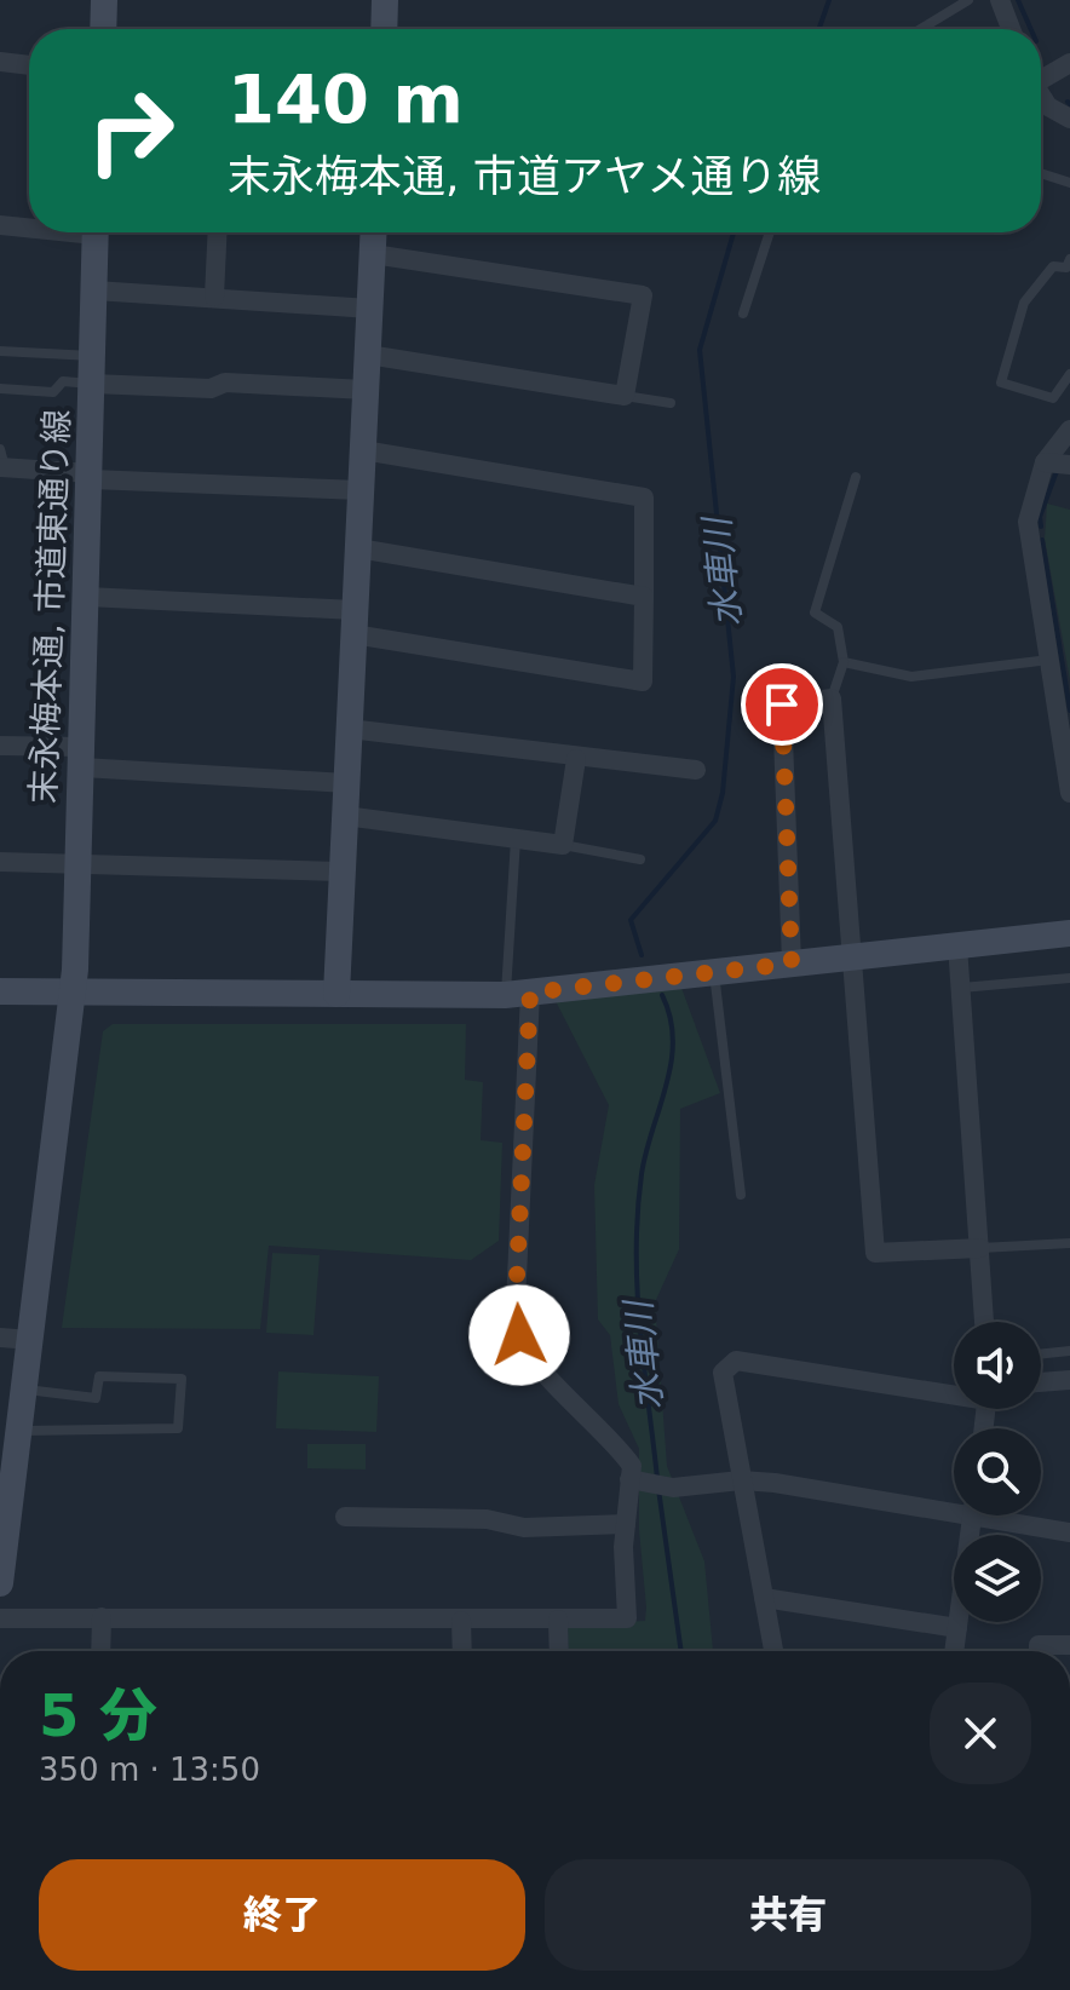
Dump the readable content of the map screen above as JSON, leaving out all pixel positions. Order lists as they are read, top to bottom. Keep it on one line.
{"streets":{"street":["末永梅本通, 市道東通り線"]},"water":["水車川"],"page":{"turn":["140 m","末永梅本通, 市道アヤメ通り線"],"heading":["5 分","350 m · 13:50"],"buttons":["終了","共有"]}}
